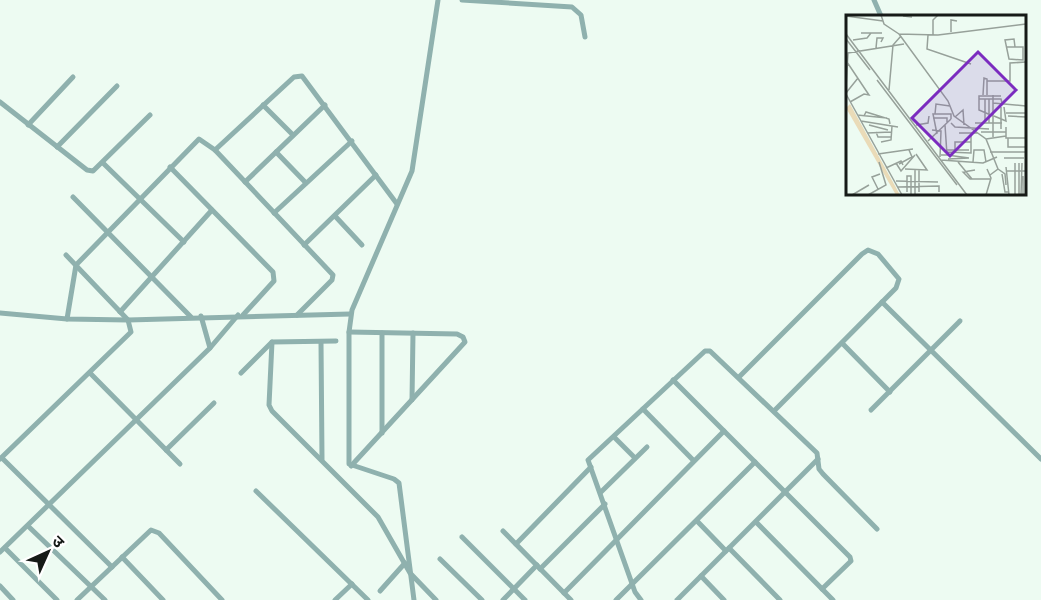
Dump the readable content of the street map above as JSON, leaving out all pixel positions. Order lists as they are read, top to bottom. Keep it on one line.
{"north":"top right"}
